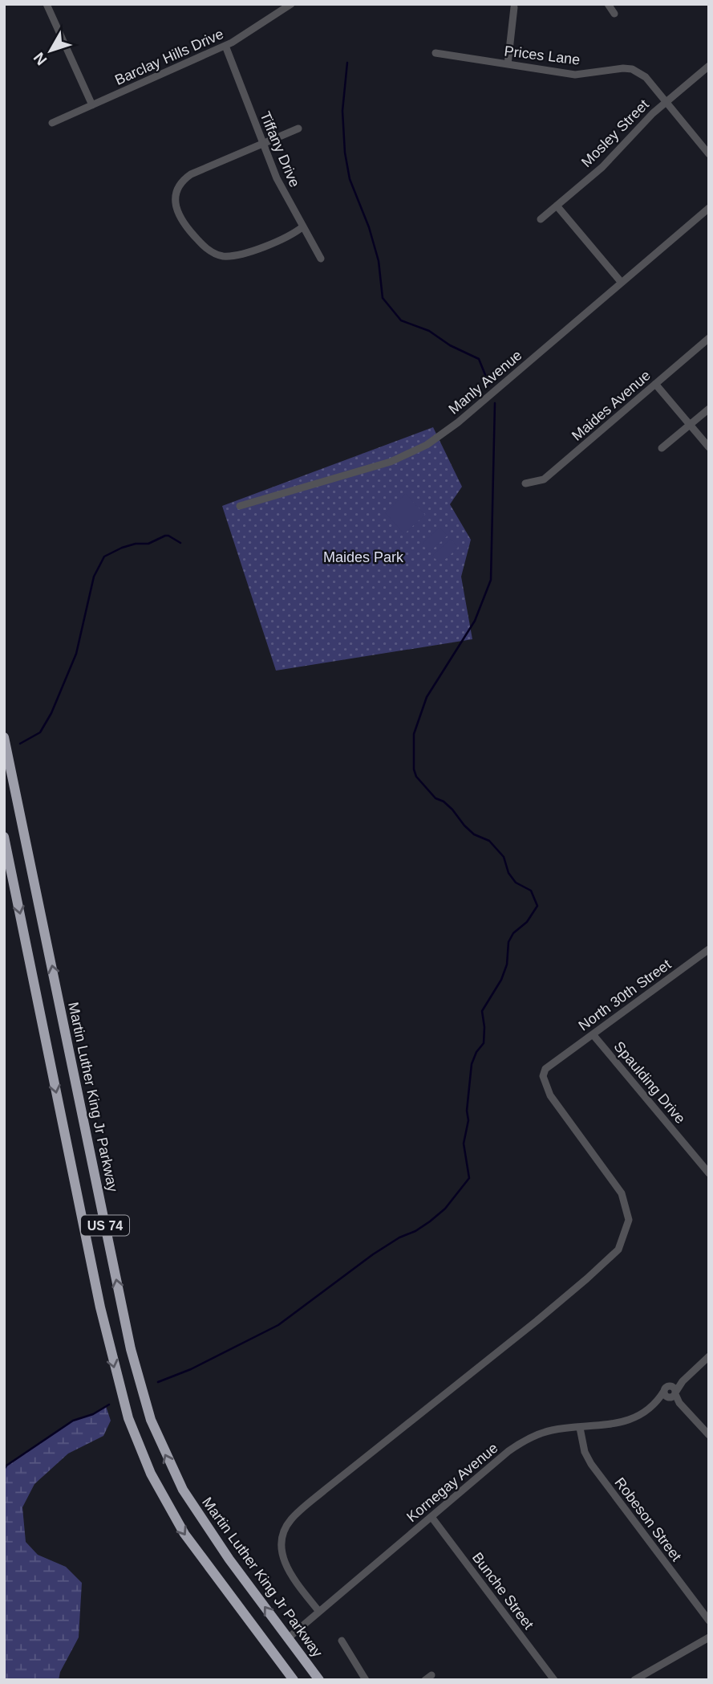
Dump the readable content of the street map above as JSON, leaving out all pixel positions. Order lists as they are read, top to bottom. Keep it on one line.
{"streets":{"highway":["Martin Luther King Jr Parkway","US 74"],"street":["Prices Lane","Barclay Hills Drive","Mosley Street","Tiffany Drive","Manly Avenue","Maides Avenue","North 30th Street","Spaulding Drive","Kornegay Avenue","Robeson Street","Bunche Street"]},"crossings":[["Prices Lane","Mosley Street"],["Barclay Hills Drive","Tiffany Drive"],["North 30th Street","Spaulding Drive"],["North 30th Street","Kornegay Avenue"],["Martin Luther King Jr Parkway","Kornegay Avenue"],["Kornegay Avenue","Robeson Street"],["Kornegay Avenue","Bunche Street"]],"parks":["Maides Park"],"north":"bottom left"}
